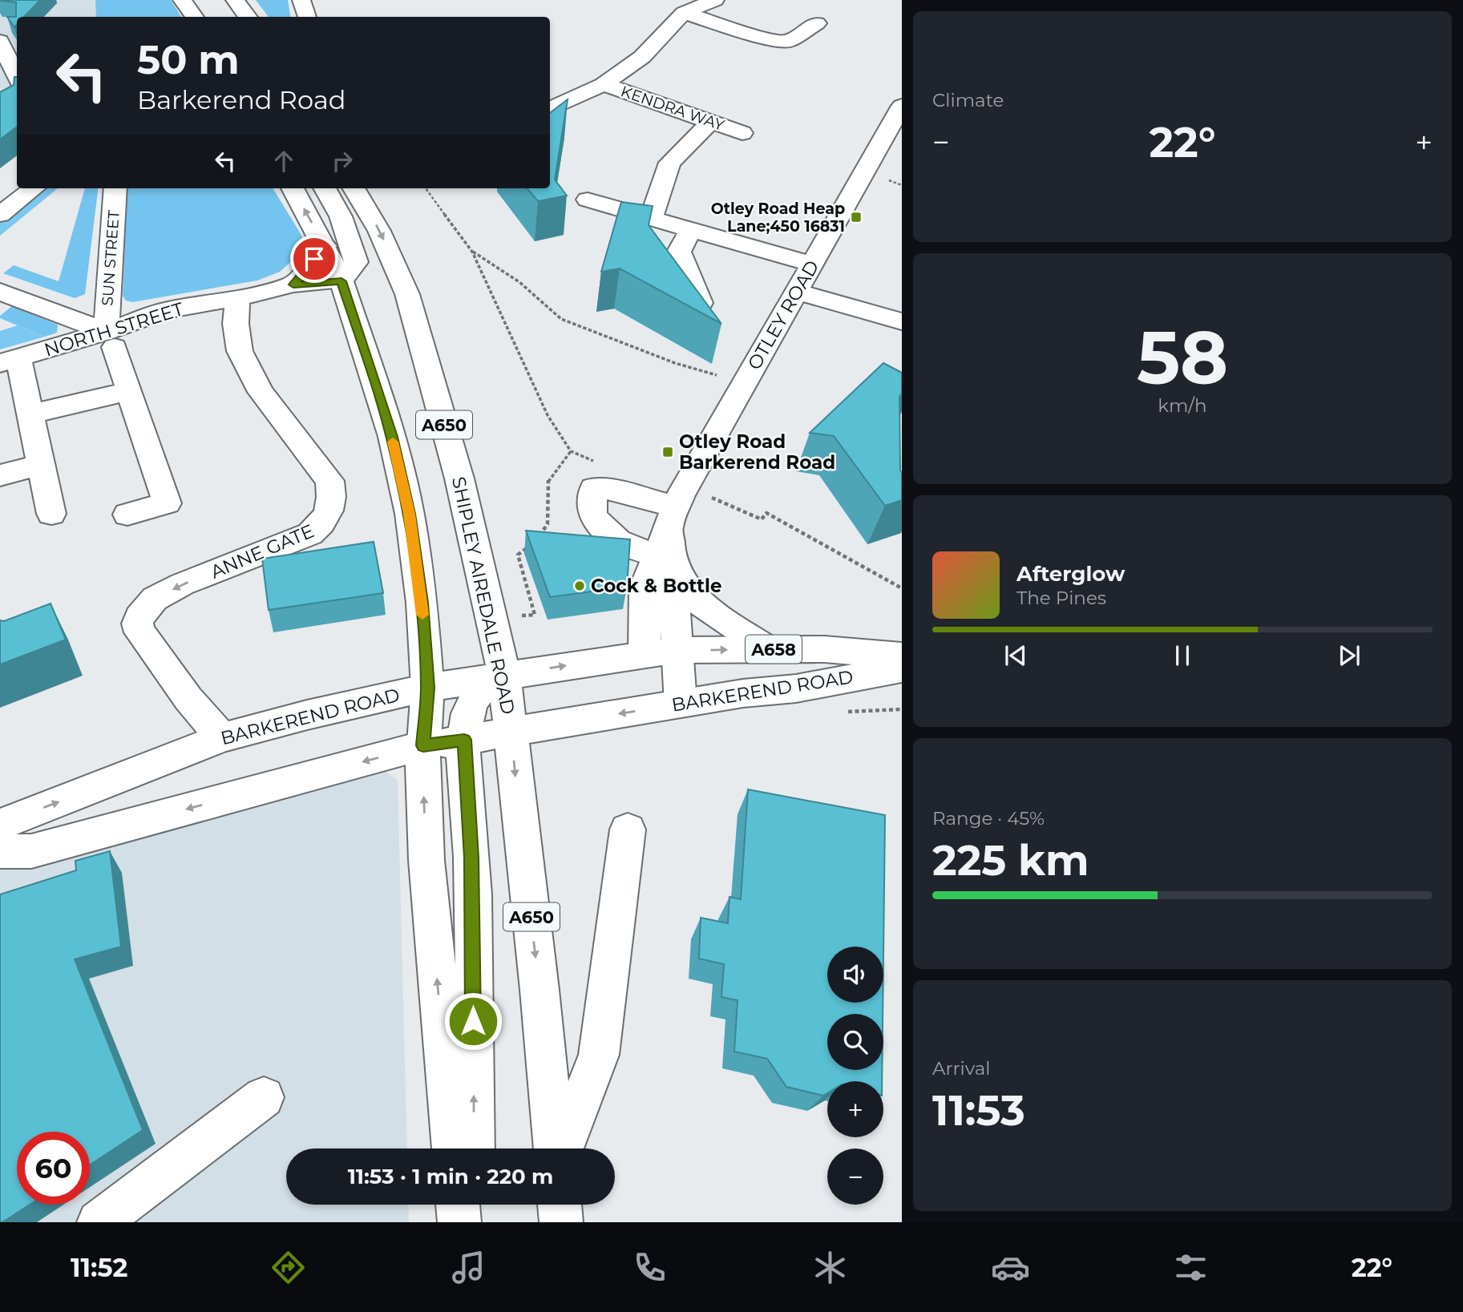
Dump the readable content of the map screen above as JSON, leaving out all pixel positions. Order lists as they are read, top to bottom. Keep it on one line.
{"streets":{"street":["KENDRA WAY","SUN STREET","OTLEY ROAD","NORTH STREET","A650","ANNE GATE","SHIPLEY AIREDALE ROAD","A658","BARKEREND ROAD"]},"crossings":[["SUN STREET","NORTH STREET"],["OTLEY ROAD","BARKEREND ROAD"],["NORTH STREET","A650"],["NORTH STREET","ANNE GATE"],["A650","BARKEREND ROAD"],["ANNE GATE","BARKEREND ROAD"],["SHIPLEY AIREDALE ROAD","BARKEREND ROAD"]],"places":{"transit":["Otley Road Heap Lane;450 16831","Otley Road Barkerend Road"],"other":["Cock & Bottle"]},"page":{"tile":["Climate",["58","km/h"],["Range · 45%","225 km"],["Arrival","11:53"]],"turn":["50 m","Barkerend Road"],"heat":["−","22°","+"],"song":["Afterglow","The Pines"],"map_buttons":["+","−"],"limit":"60","trip":"11:53 · 1 min · 220 m","tabs":["11:52","22°"]}}
